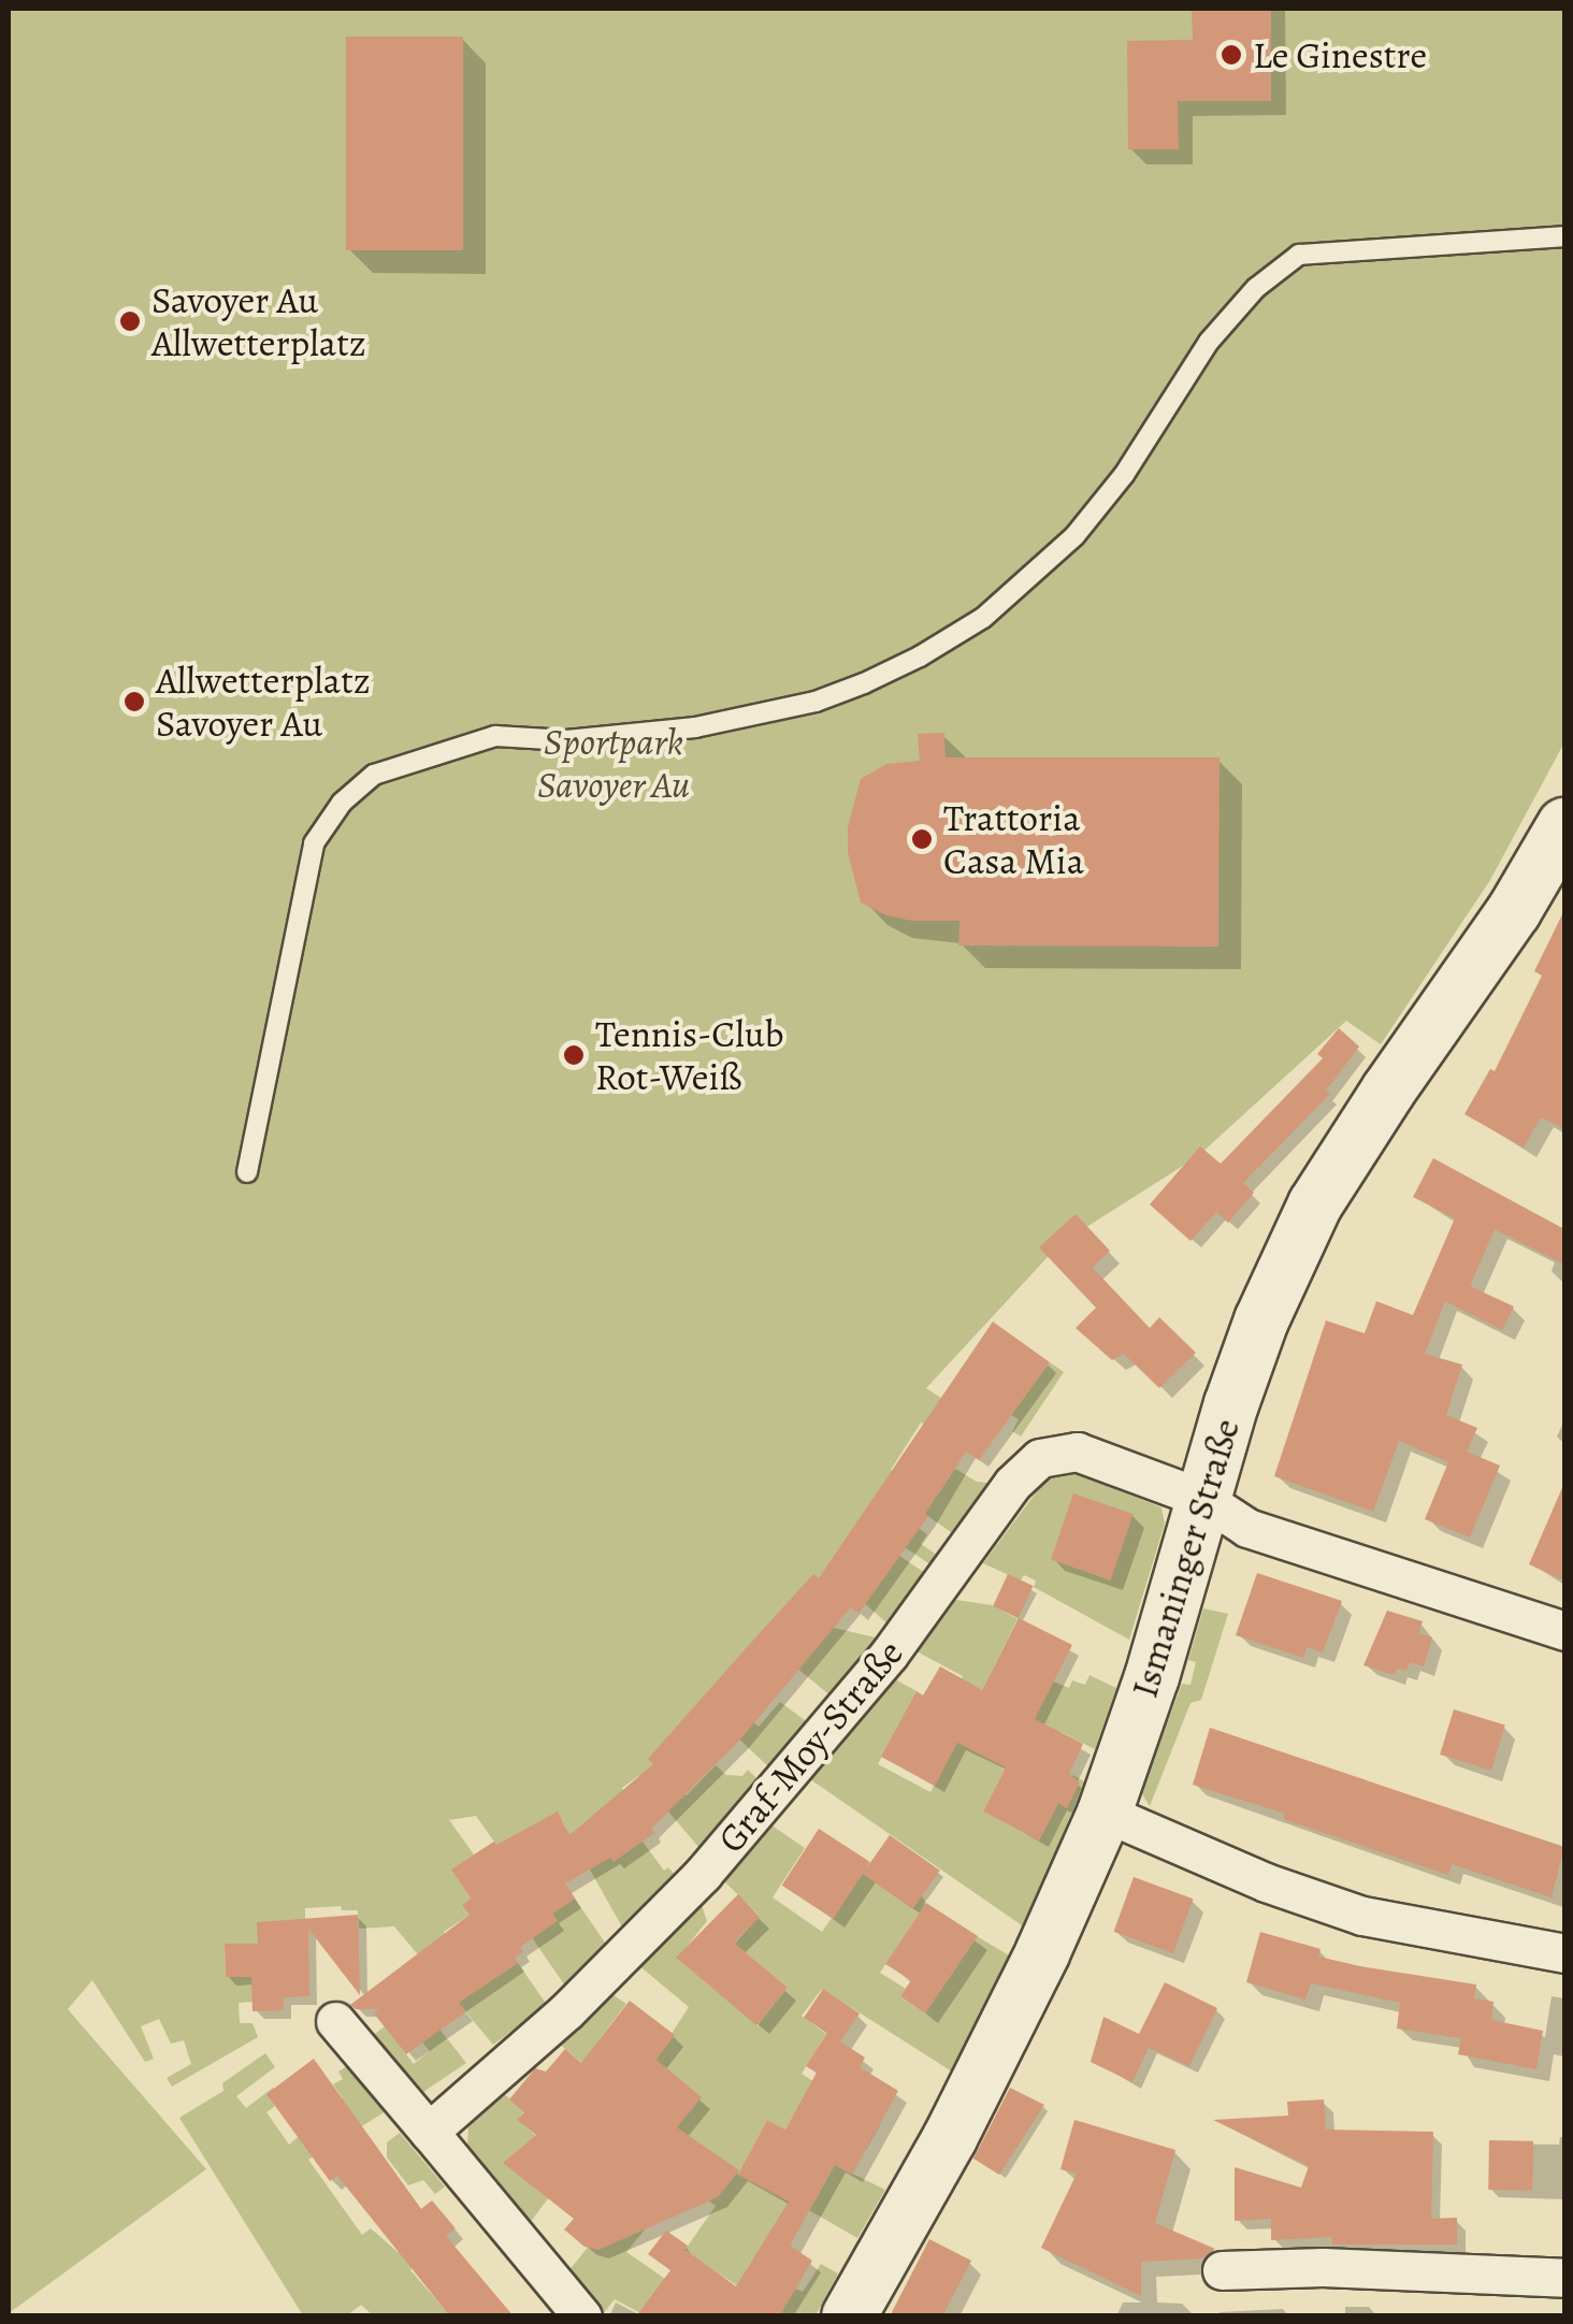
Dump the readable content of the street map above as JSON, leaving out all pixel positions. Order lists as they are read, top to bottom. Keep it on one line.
{"streets":{"street":["Ismaninger Straße","Graf-Moy-Straße"]},"crossings":[["Ismaninger Straße","Graf-Moy-Straße"]],"parks":["Sportpark Savoyer Au"],"places":["Le Ginestre","Savoyer Au Allwetterplatz","Allwetterplatz Savoyer Au","Trattoria Casa Mia","Tennis-Club Rot-Weiß"]}
